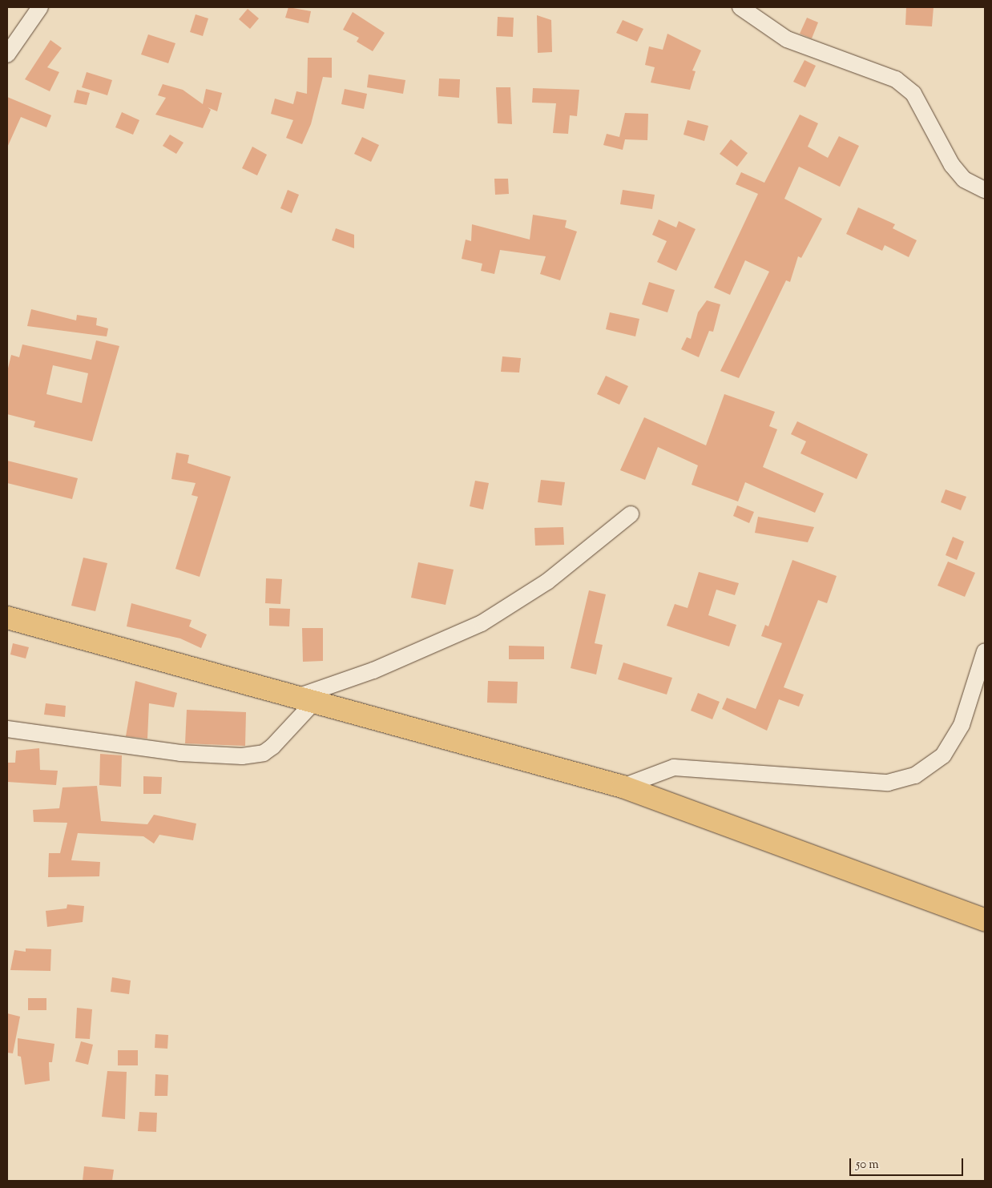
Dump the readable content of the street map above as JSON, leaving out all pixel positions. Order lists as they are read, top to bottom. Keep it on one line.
{"scale_bar":"50 m"}
